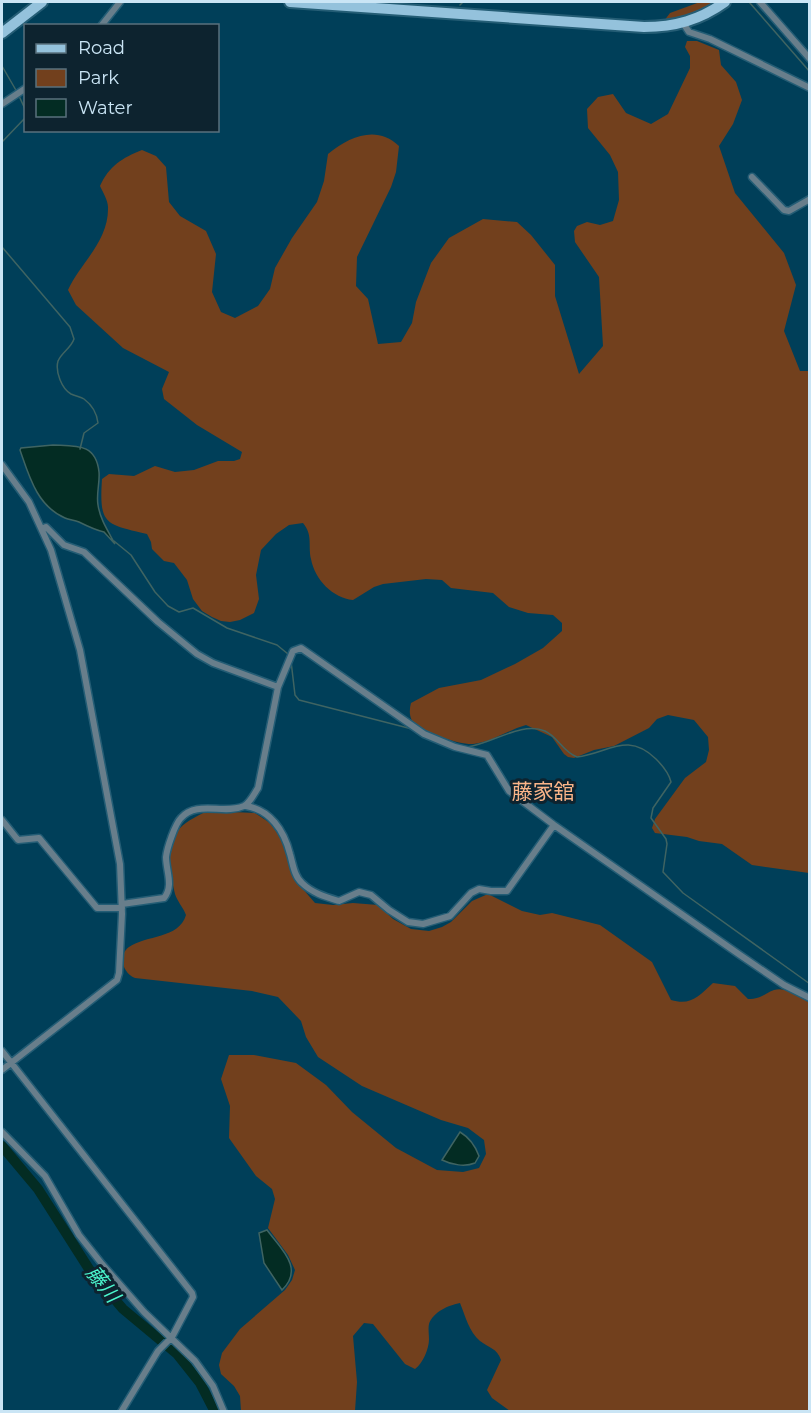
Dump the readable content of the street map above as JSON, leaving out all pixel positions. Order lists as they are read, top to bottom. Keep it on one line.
{"districts":["藤家舘"],"water":["藤川"],"legend":["Road","Park","Water"]}
